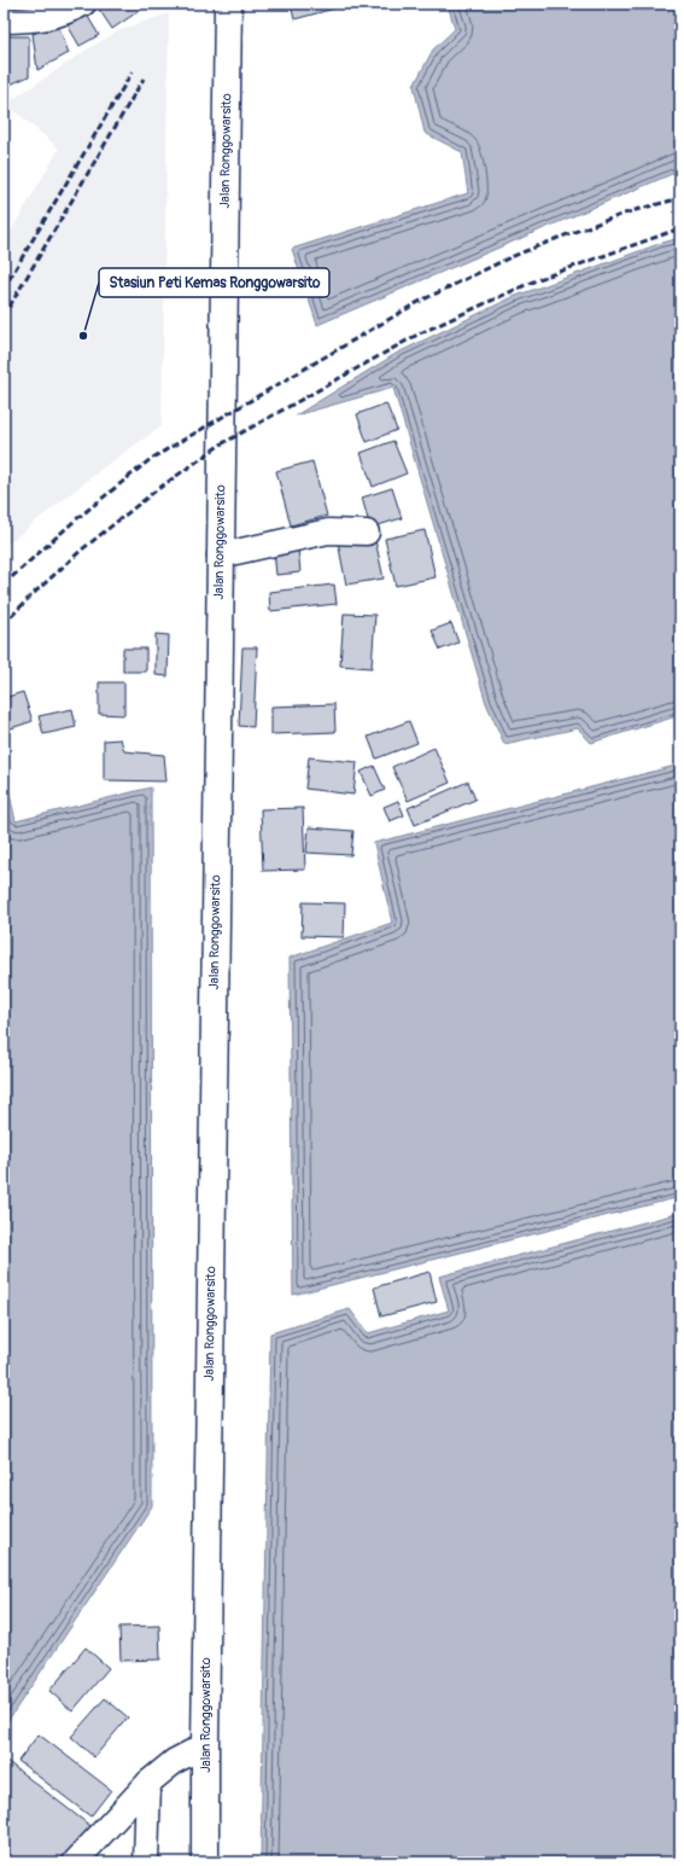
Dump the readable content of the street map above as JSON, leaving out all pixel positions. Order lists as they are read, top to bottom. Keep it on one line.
{"streets":{"main road":["Jalan Ronggowarsito"]},"places":["Stasiun Peti Kemas Ronggowarsito"]}
